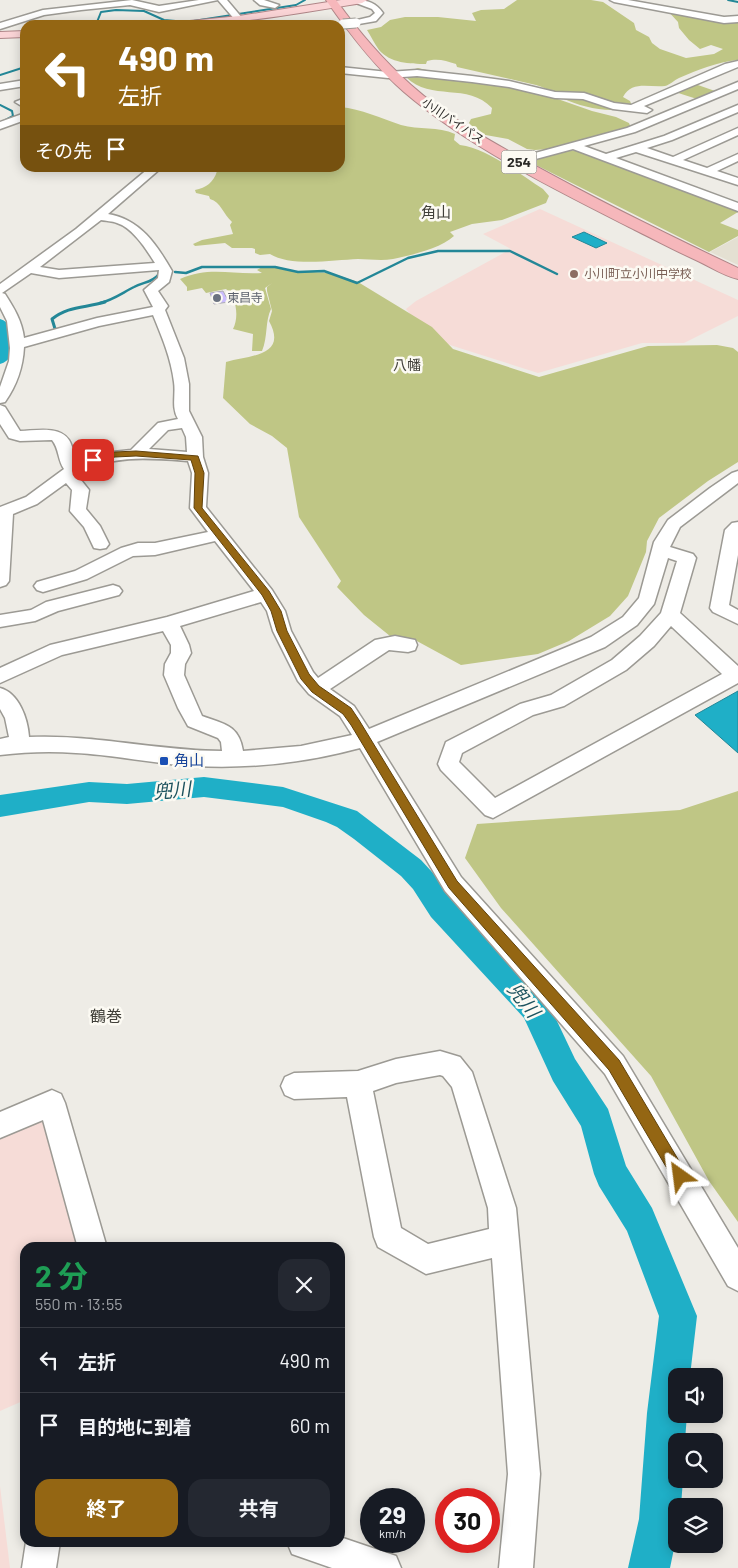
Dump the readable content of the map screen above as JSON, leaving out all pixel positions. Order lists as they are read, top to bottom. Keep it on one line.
{"streets":{"highway":["小川バイパス","254"]},"districts":["角山","八幡","鶴巻"],"water":["兜川"],"places":{"other":["小川町立小川中学校","東昌寺"],"transit":["角山"]},"page":{"turn":["490 m","左折"],"then":"その先","heading":["2 分","550 m · 13:55"],"list":[{"name":"左折","value":"490 m"},{"name":"目的地に到着","value":"60 m"}],"buttons":["終了","共有"],"speed":"29 km/h","limit":"30"}}
